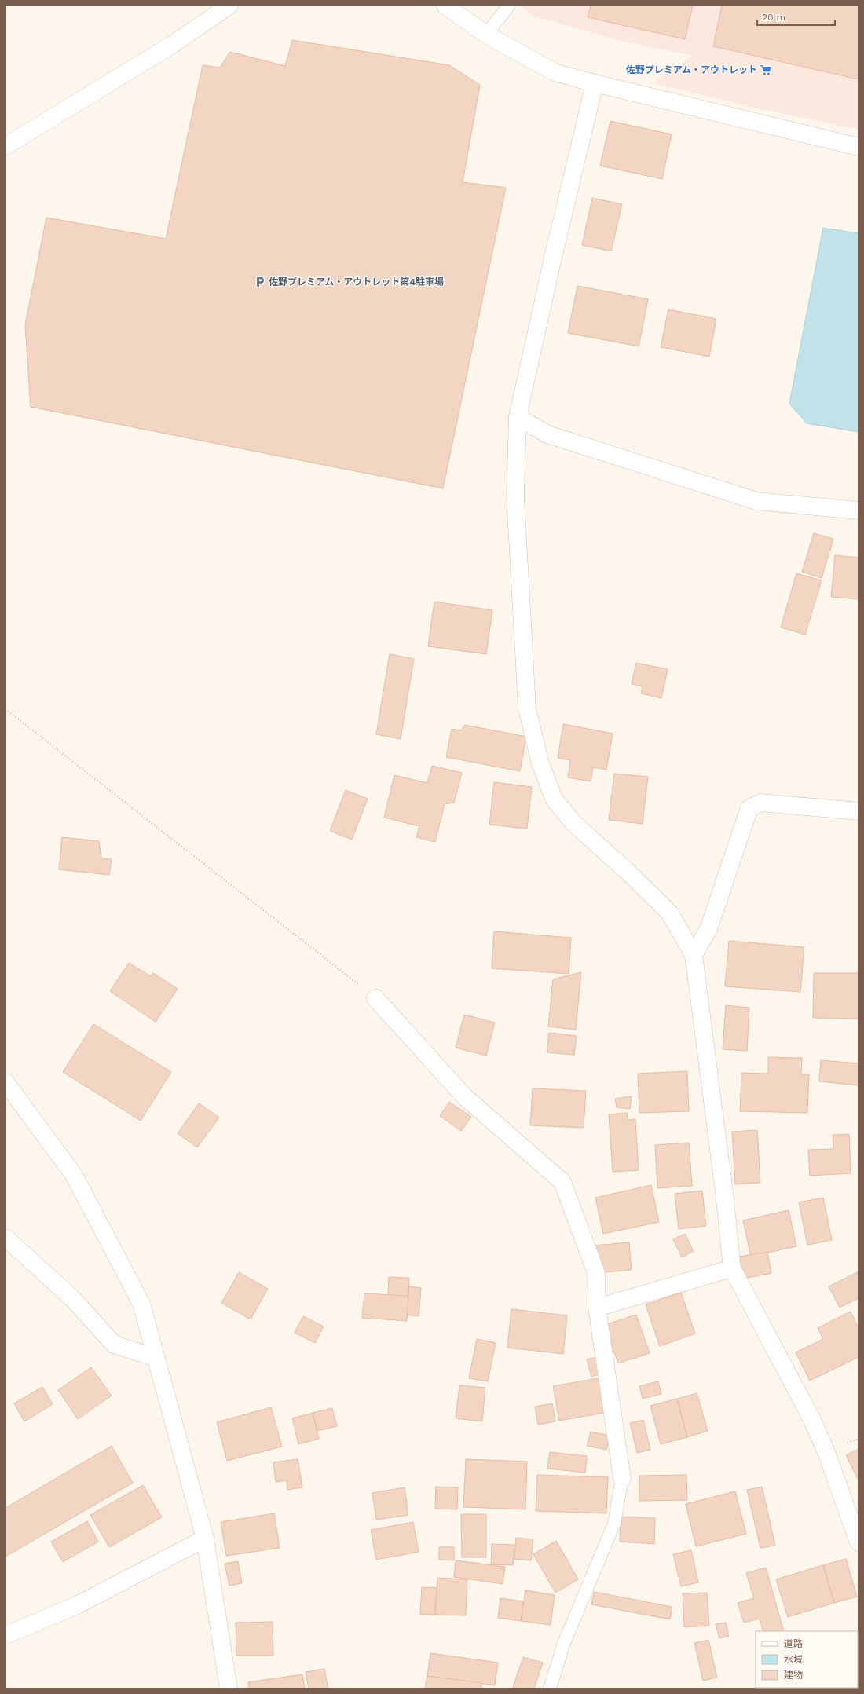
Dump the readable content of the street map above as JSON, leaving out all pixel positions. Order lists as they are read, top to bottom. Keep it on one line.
{"places":{"supermarket":["佐野プレミアム・アウトレット"],"parking":["佐野プレミアム・アウトレット第4駐車場"]},"legend":["道路","水域","建物"],"scale_bar":"20 m"}
